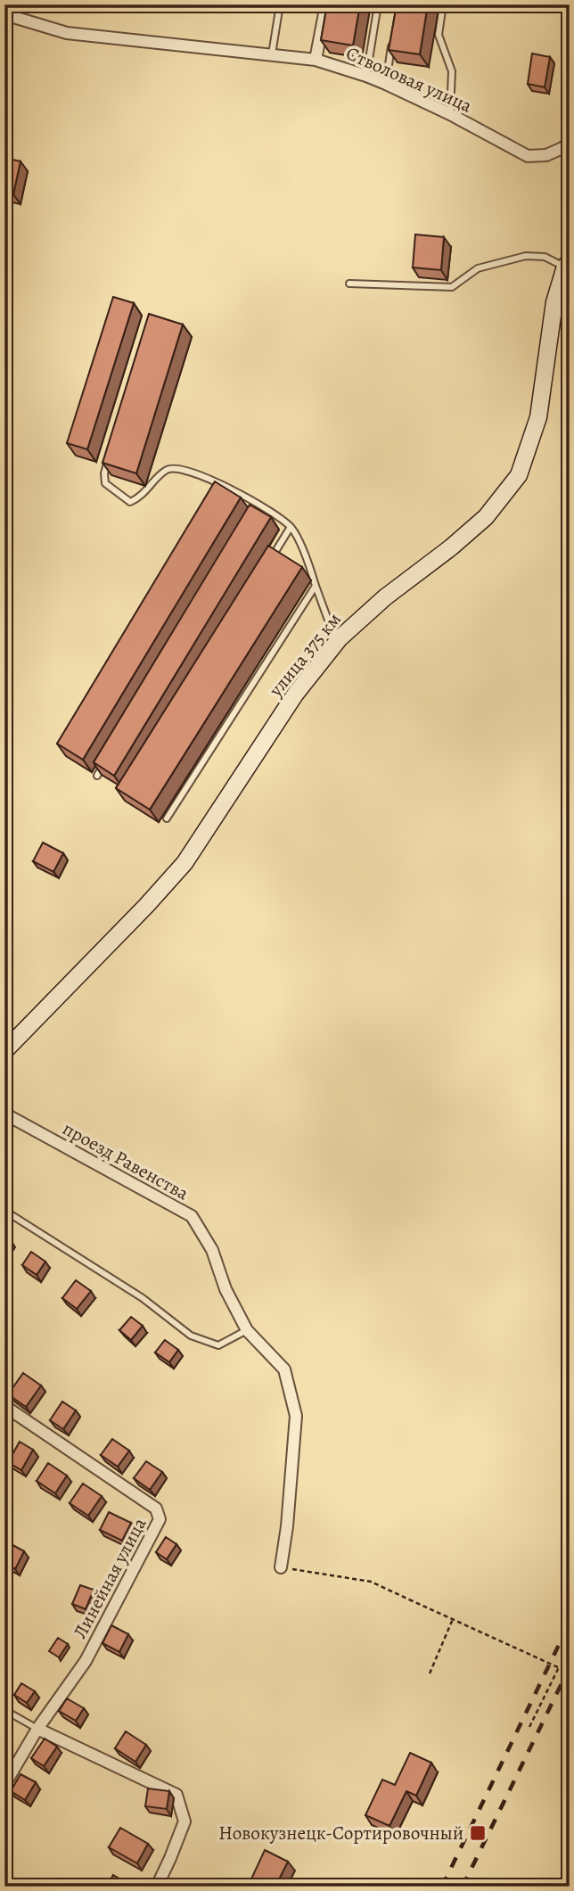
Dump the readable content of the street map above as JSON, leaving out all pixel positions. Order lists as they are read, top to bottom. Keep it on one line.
{"streets":{"main road":["улица 375 км"],"street":["Стволовая улица","проезд Равенства","Линейная улица"]},"places":{"transit":["Новокузнецк-Сортировочный"]}}
